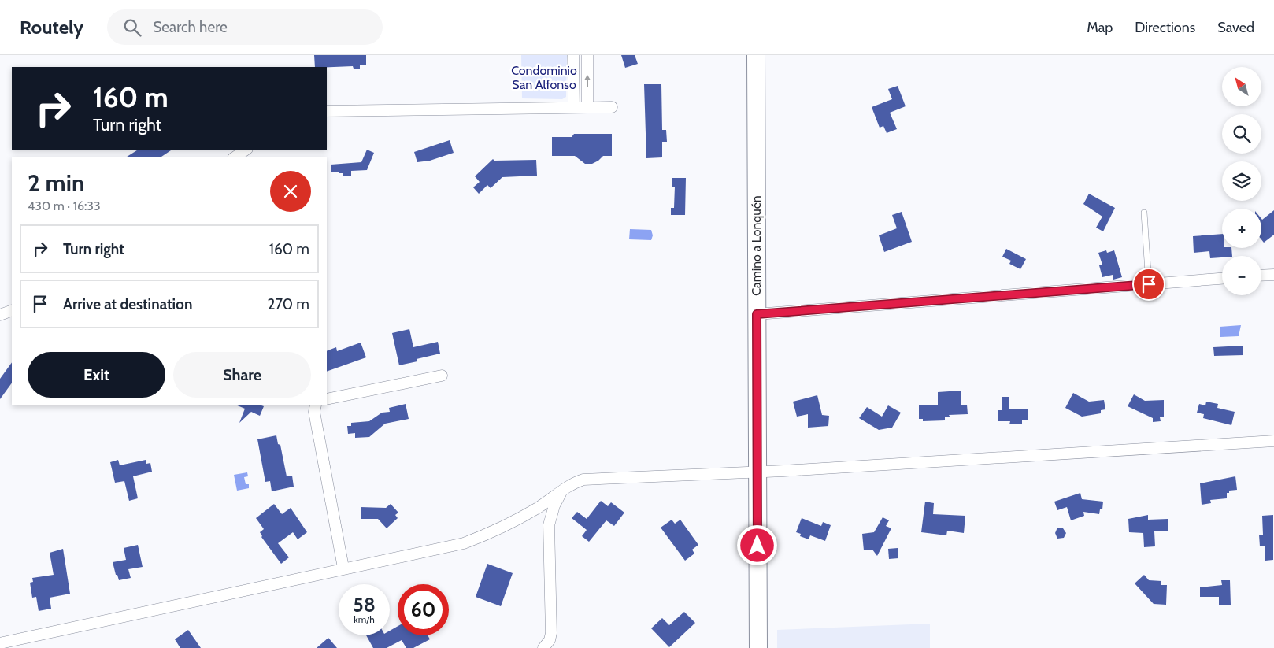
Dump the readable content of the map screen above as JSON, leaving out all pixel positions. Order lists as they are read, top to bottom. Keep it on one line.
{"streets":{"main road":["Camino a Lonquén"]},"parks":["Condominio San Alfonso"],"north":"top left","page":{"header":"Routely","search":"Search here","nav":["Map","Directions","Saved"],"map_buttons":["+","−"],"turn":["160 m","Turn right"],"heading":["2 min","430 m · 16:33"],"list":[{"name":"Turn right","value":"160 m"},{"name":"Arrive at destination","value":"270 m"}],"buttons":["Exit","Share"],"speed":"58 km/h","limit":"60"}}
